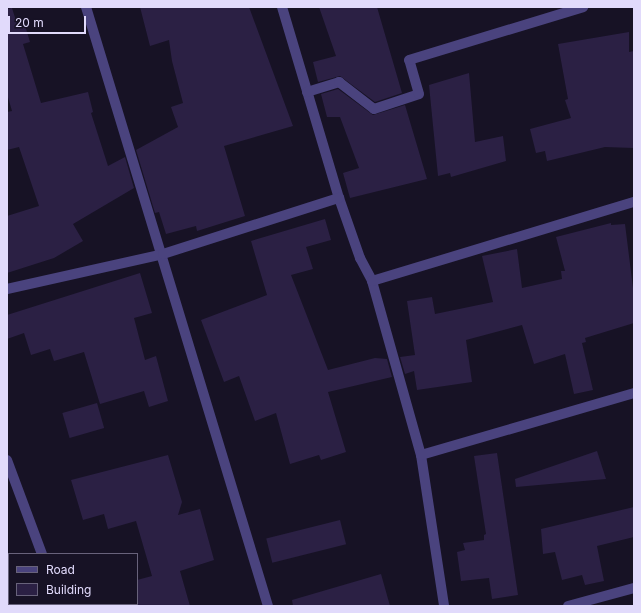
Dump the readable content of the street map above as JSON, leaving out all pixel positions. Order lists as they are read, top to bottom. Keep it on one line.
{"legend":["Road","Building"],"scale_bar":"20 m"}
